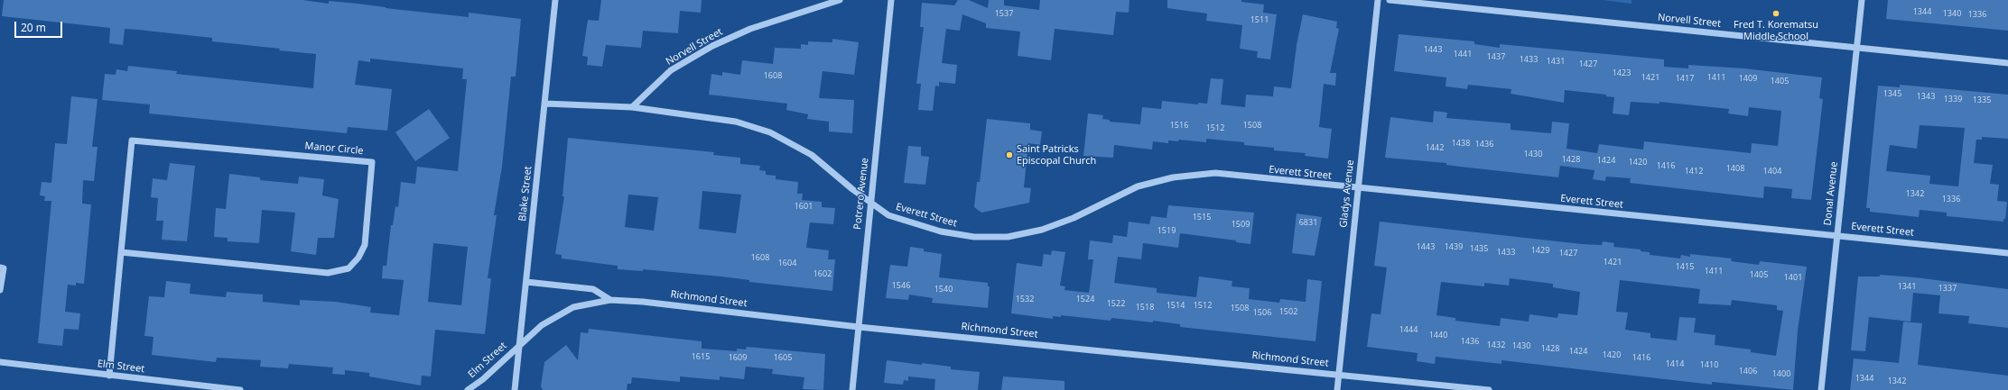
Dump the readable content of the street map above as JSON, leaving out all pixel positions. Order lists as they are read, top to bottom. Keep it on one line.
{"streets":{"street":["Norvell Street","Manor Circle","Everett Street","Blake Street","Potrero Avenue","Gladys Avenue","Donal Avenue","Richmond Street","Elm Street"]},"crossings":[["Norvell Street","Everett Street"],["Norvell Street","Donal Avenue"],["Manor Circle","Elm Street"],["Everett Street","Potrero Avenue"],["Everett Street","Gladys Avenue"],["Everett Street","Donal Avenue"],["Blake Street","Richmond Street"],["Blake Street","Elm Street"],["Potrero Avenue","Richmond Street"],["Gladys Avenue","Richmond Street"],["Richmond Street","Elm Street"]],"places":["Fred T. Korematsu Middle School","Saint Patricks Episcopal Church"],"house_numbers":["1344","1537","1340","1336","1511","1443","1441","1437","1433","1431","1427","1423","1608","1421","1411","1417","1409","1405","1345","1343","1339","1335","1516","1508","1512","1438","1436","1442","1430","1428","1424","1420","1416","1408","1412","1404","1342","1336","1601","1515","6831","1509","1519","1443","1439","1435","1429","1433","1427","1608","1421","1604","1415","1411","1602","1405","1401","1546","1341","1337","1540","1532","1524","1522","1514","1512","1518","1508","1502","1506","1444","1440","1436","1432","1430","1428","1424","1420","1615","1609","1605","1416","1414","1410","1406","1400","1344","1342"],"scale_bar":"20 m"}
